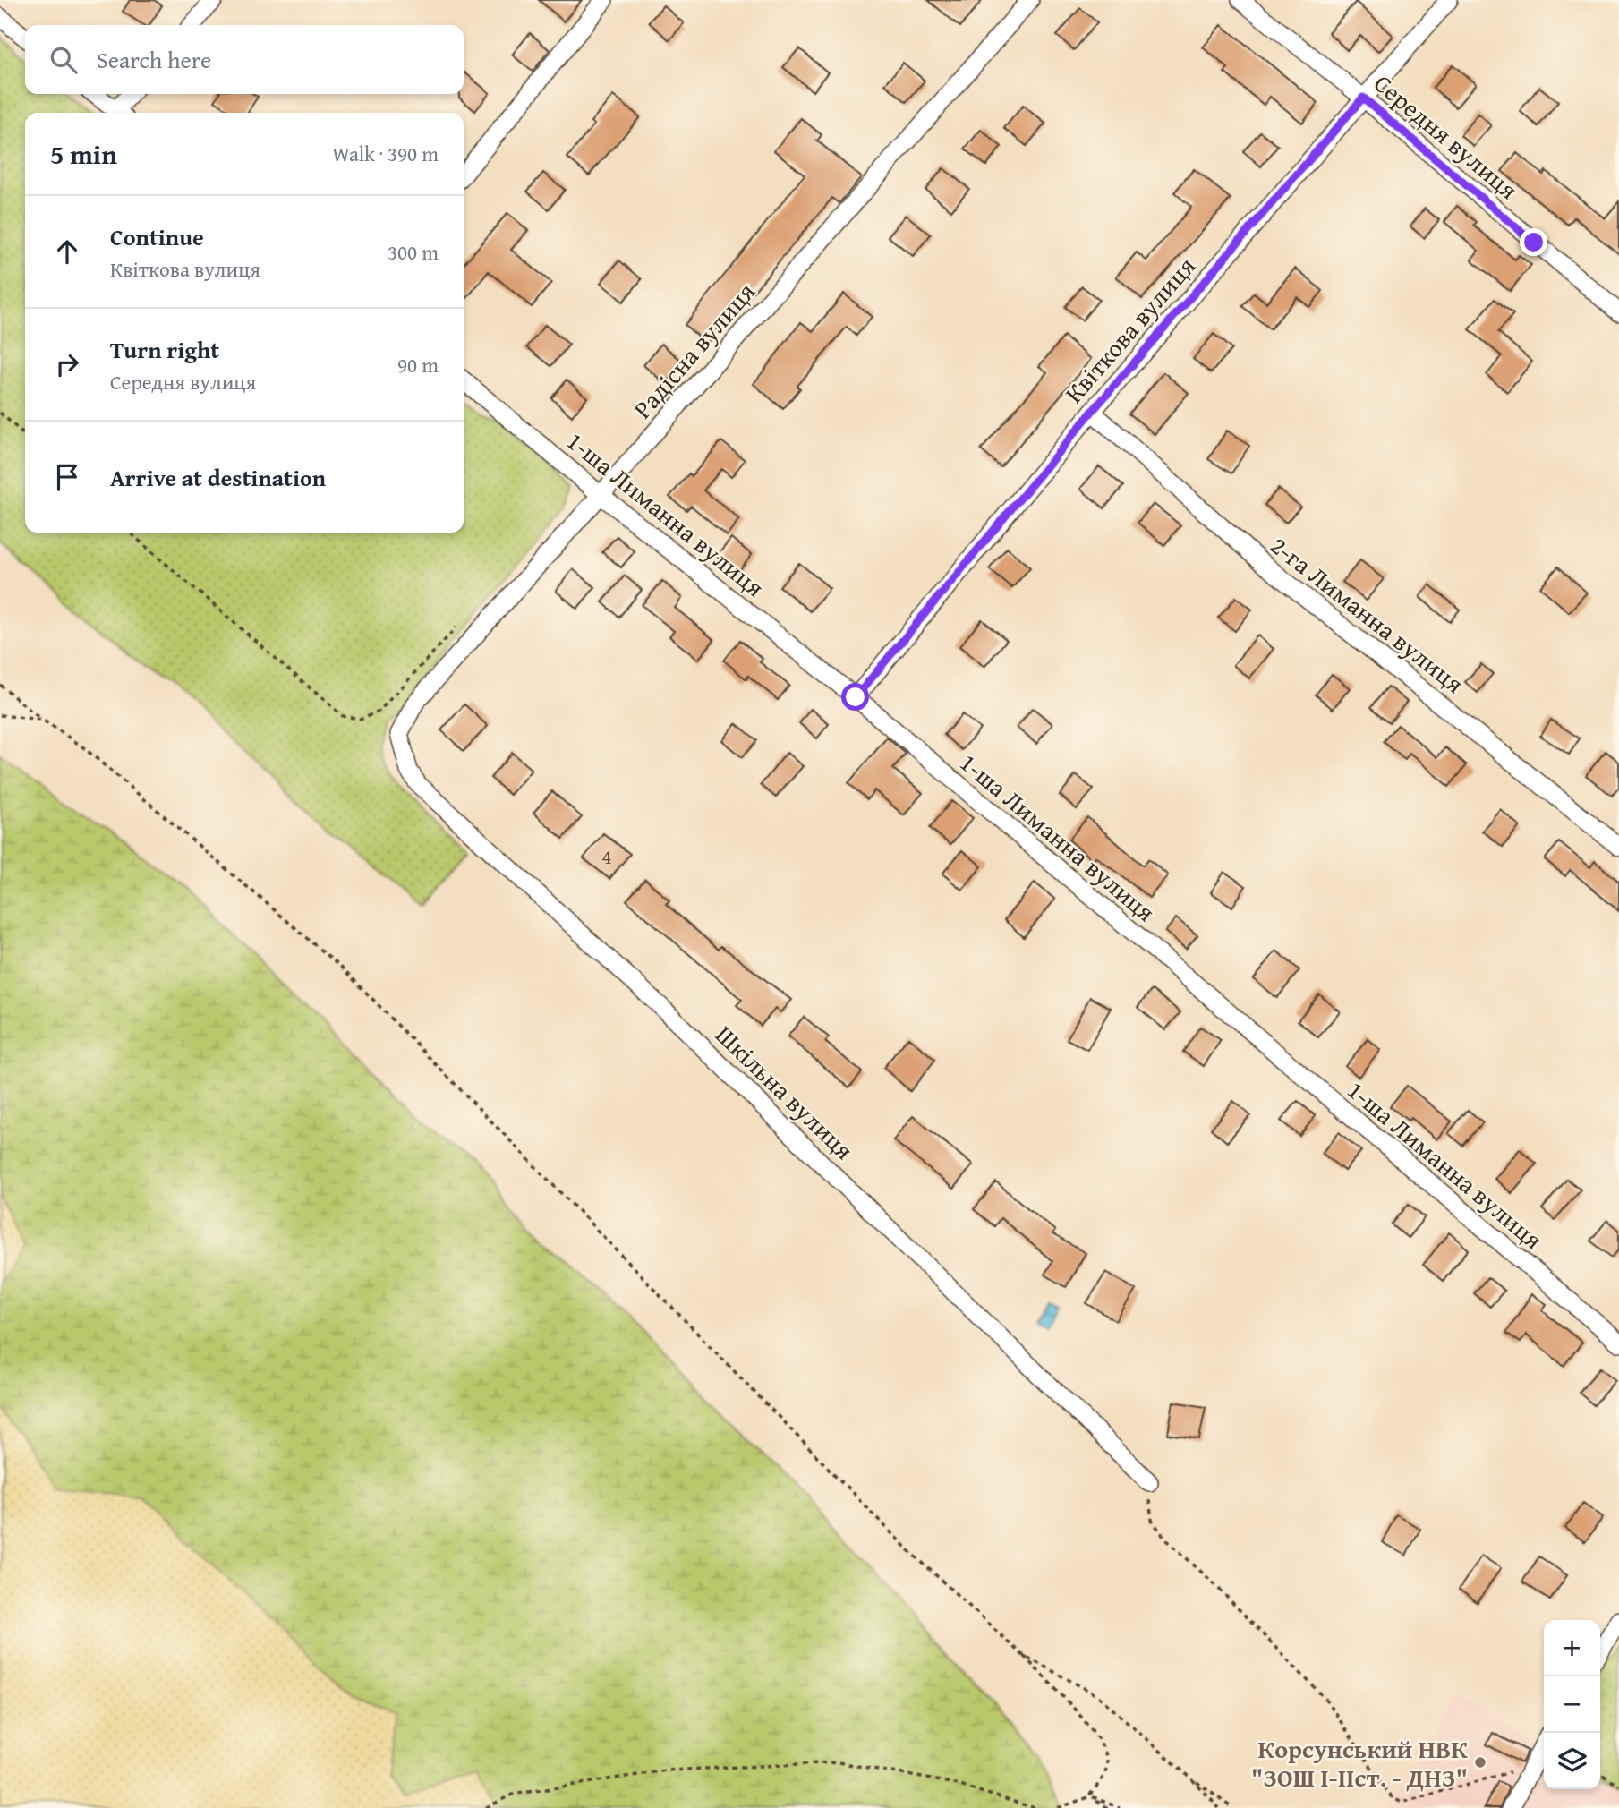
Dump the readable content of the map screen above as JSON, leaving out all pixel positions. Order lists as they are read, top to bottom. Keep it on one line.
{"streets":{"street":["Середня вулиця","Квіткова вулиця","Радісна вулиця","1-ша Лиманна вулиця","2-га Лиманна вулиця","Шкільна вулиця"]},"crossings":[["Середня вулиця","Квіткова вулиця"],["Квіткова вулиця","1-ша Лиманна вулиця"],["Квіткова вулиця","2-га Лиманна вулиця"],["Радісна вулиця","1-ша Лиманна вулиця"],["Радісна вулиця","Шкільна вулиця"]],"places":["Корсунський НВК \"ЗОШ І-ІІст. - ДНЗ\""],"house_numbers":["4"],"page":{"search":"Search here","heading":["5 min","Walk · 390 m"],"list":[["Continue","Квіткова вулиця","300 m"],["Turn right","Середня вулиця","90 m"],"Arrive at destination"],"map_buttons":["+","−"]}}
